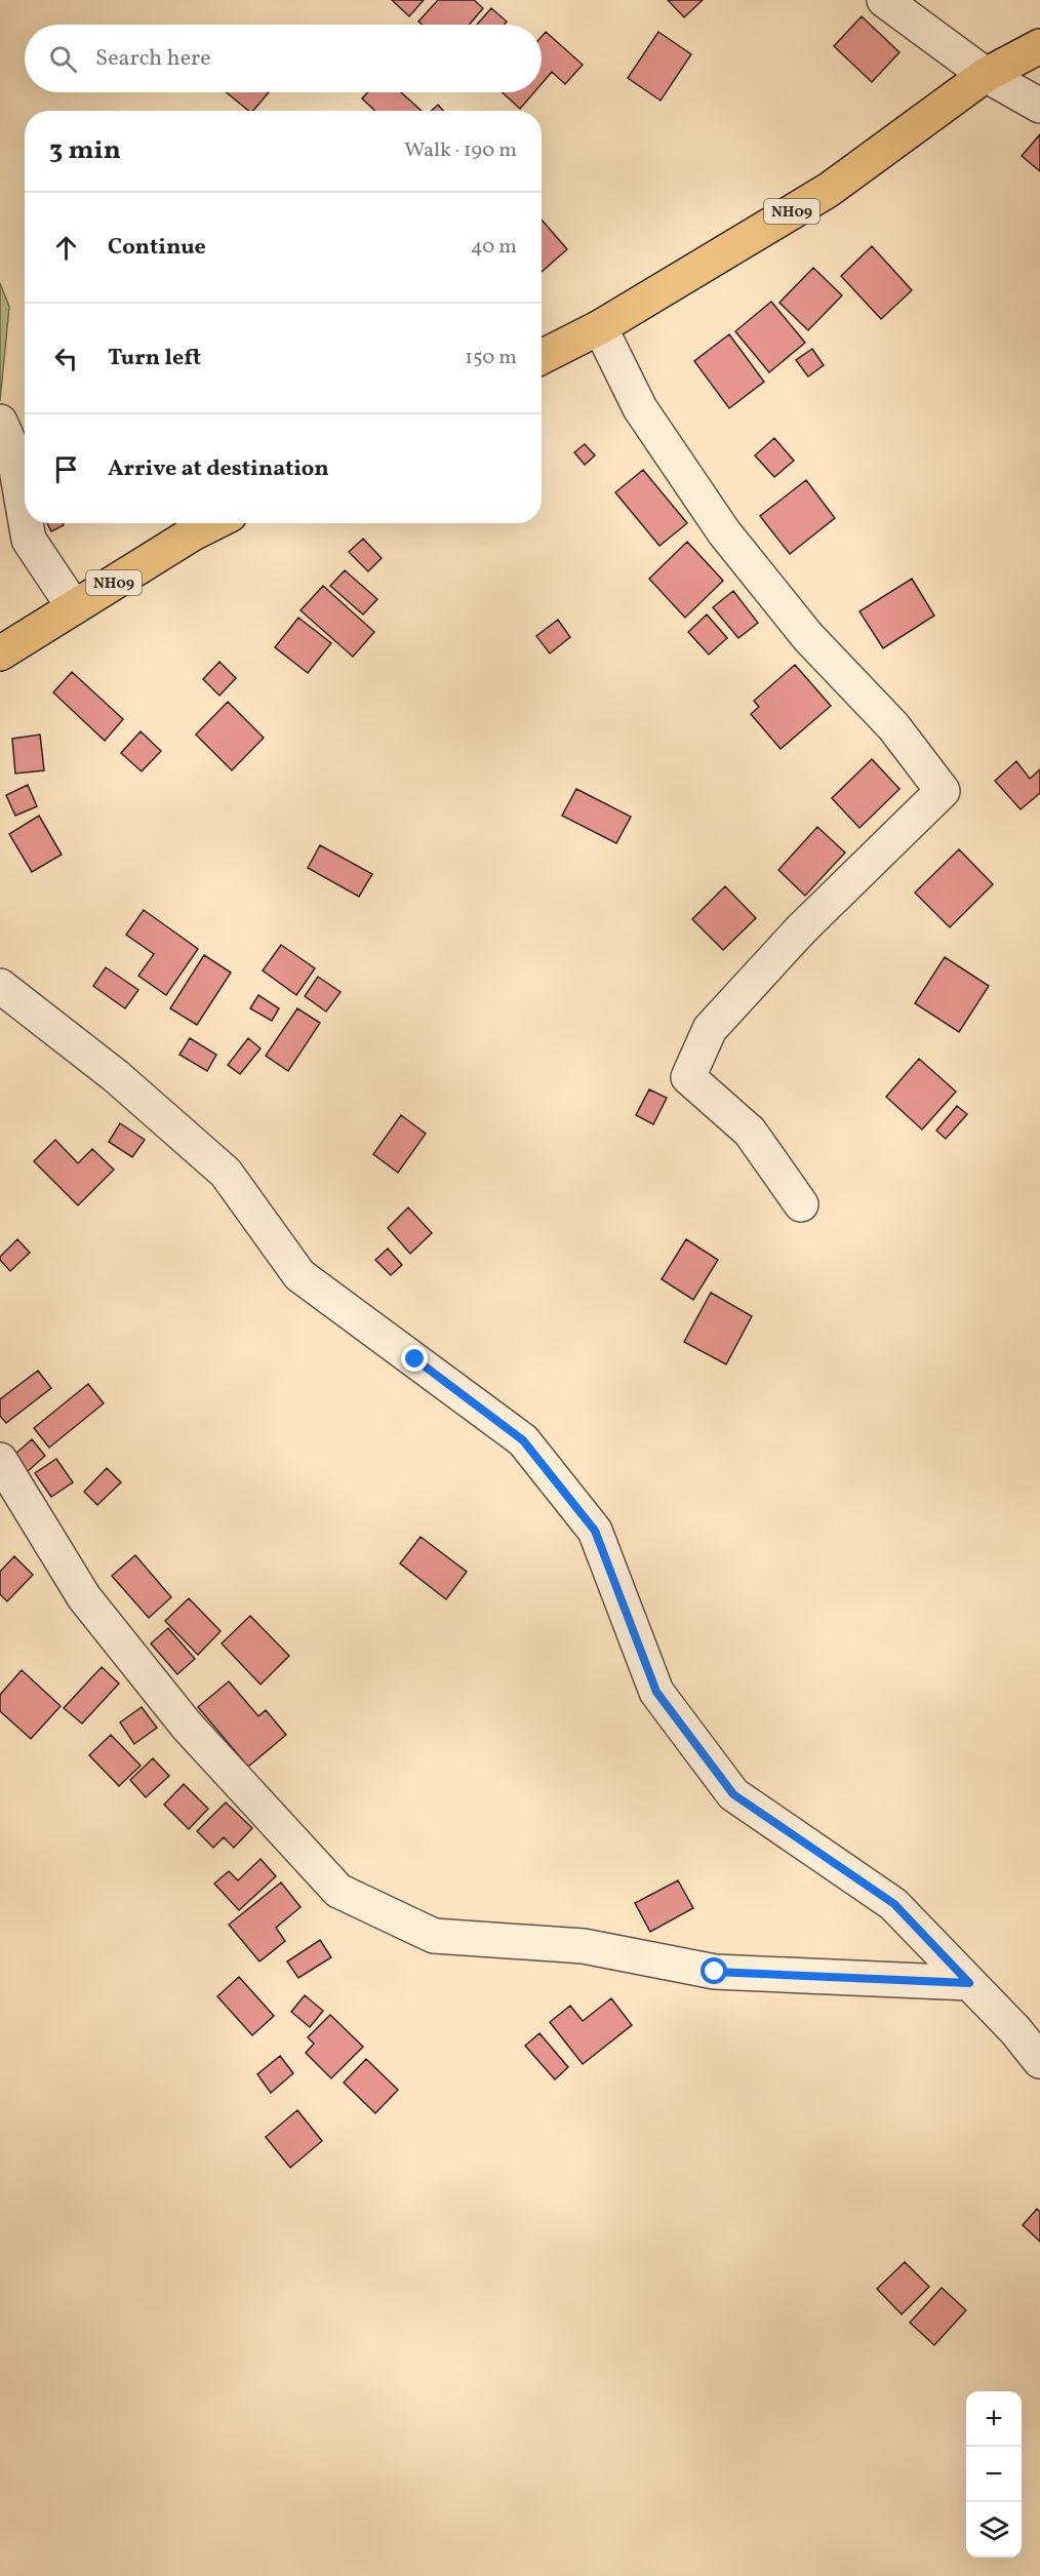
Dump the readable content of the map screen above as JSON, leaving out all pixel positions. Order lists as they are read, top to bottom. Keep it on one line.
{"streets":{"main road":["NH09"]},"page":{"search":"Search here","heading":["3 min","Walk · 190 m"],"list":[["Continue","40 m"],["Turn left","150 m"],"Arrive at destination"],"map_buttons":["+","−"]}}
